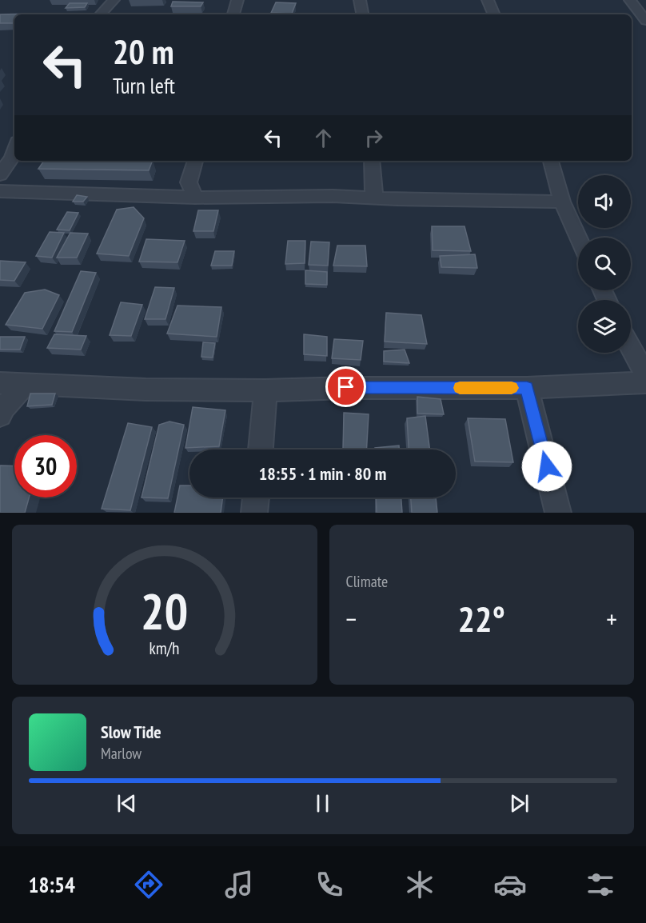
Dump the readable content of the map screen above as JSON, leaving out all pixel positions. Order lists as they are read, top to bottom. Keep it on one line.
{"page":{"turn":["20 m","Turn left"],"limit":"30","trip":"18:55 · 1 min · 80 m","tile":"Climate","heat":["−","22°","+"],"song":["Slow Tide","Marlow"],"tabs":"18:54","gauge":["20","km/h"]}}
